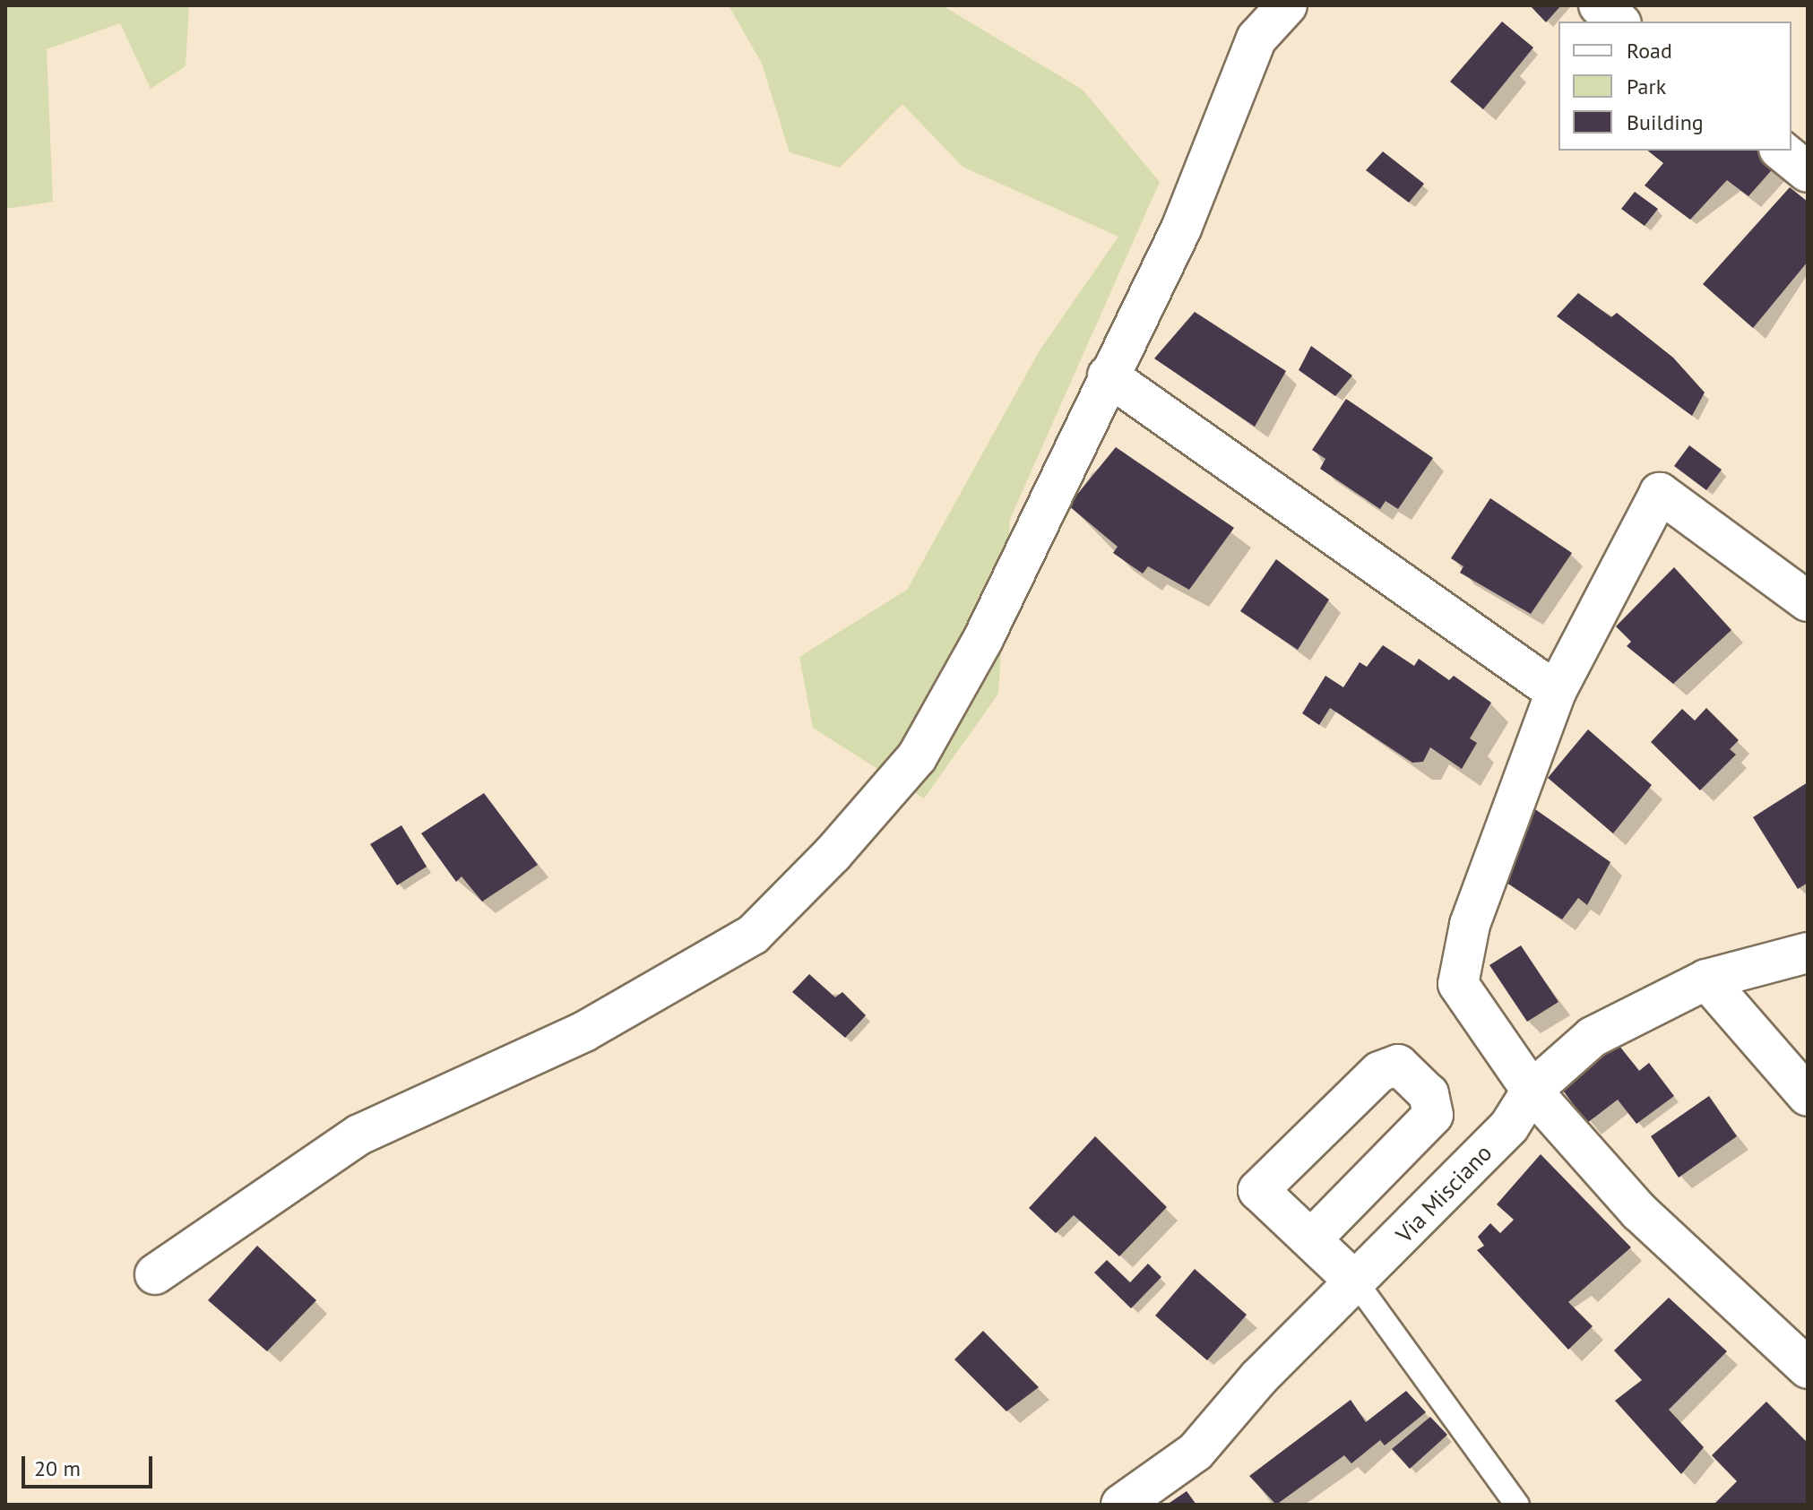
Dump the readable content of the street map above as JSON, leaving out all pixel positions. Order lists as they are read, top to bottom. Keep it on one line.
{"streets":{"street":["Via Misciano"]},"legend":["Road","Park","Building"],"scale_bar":"20 m"}
